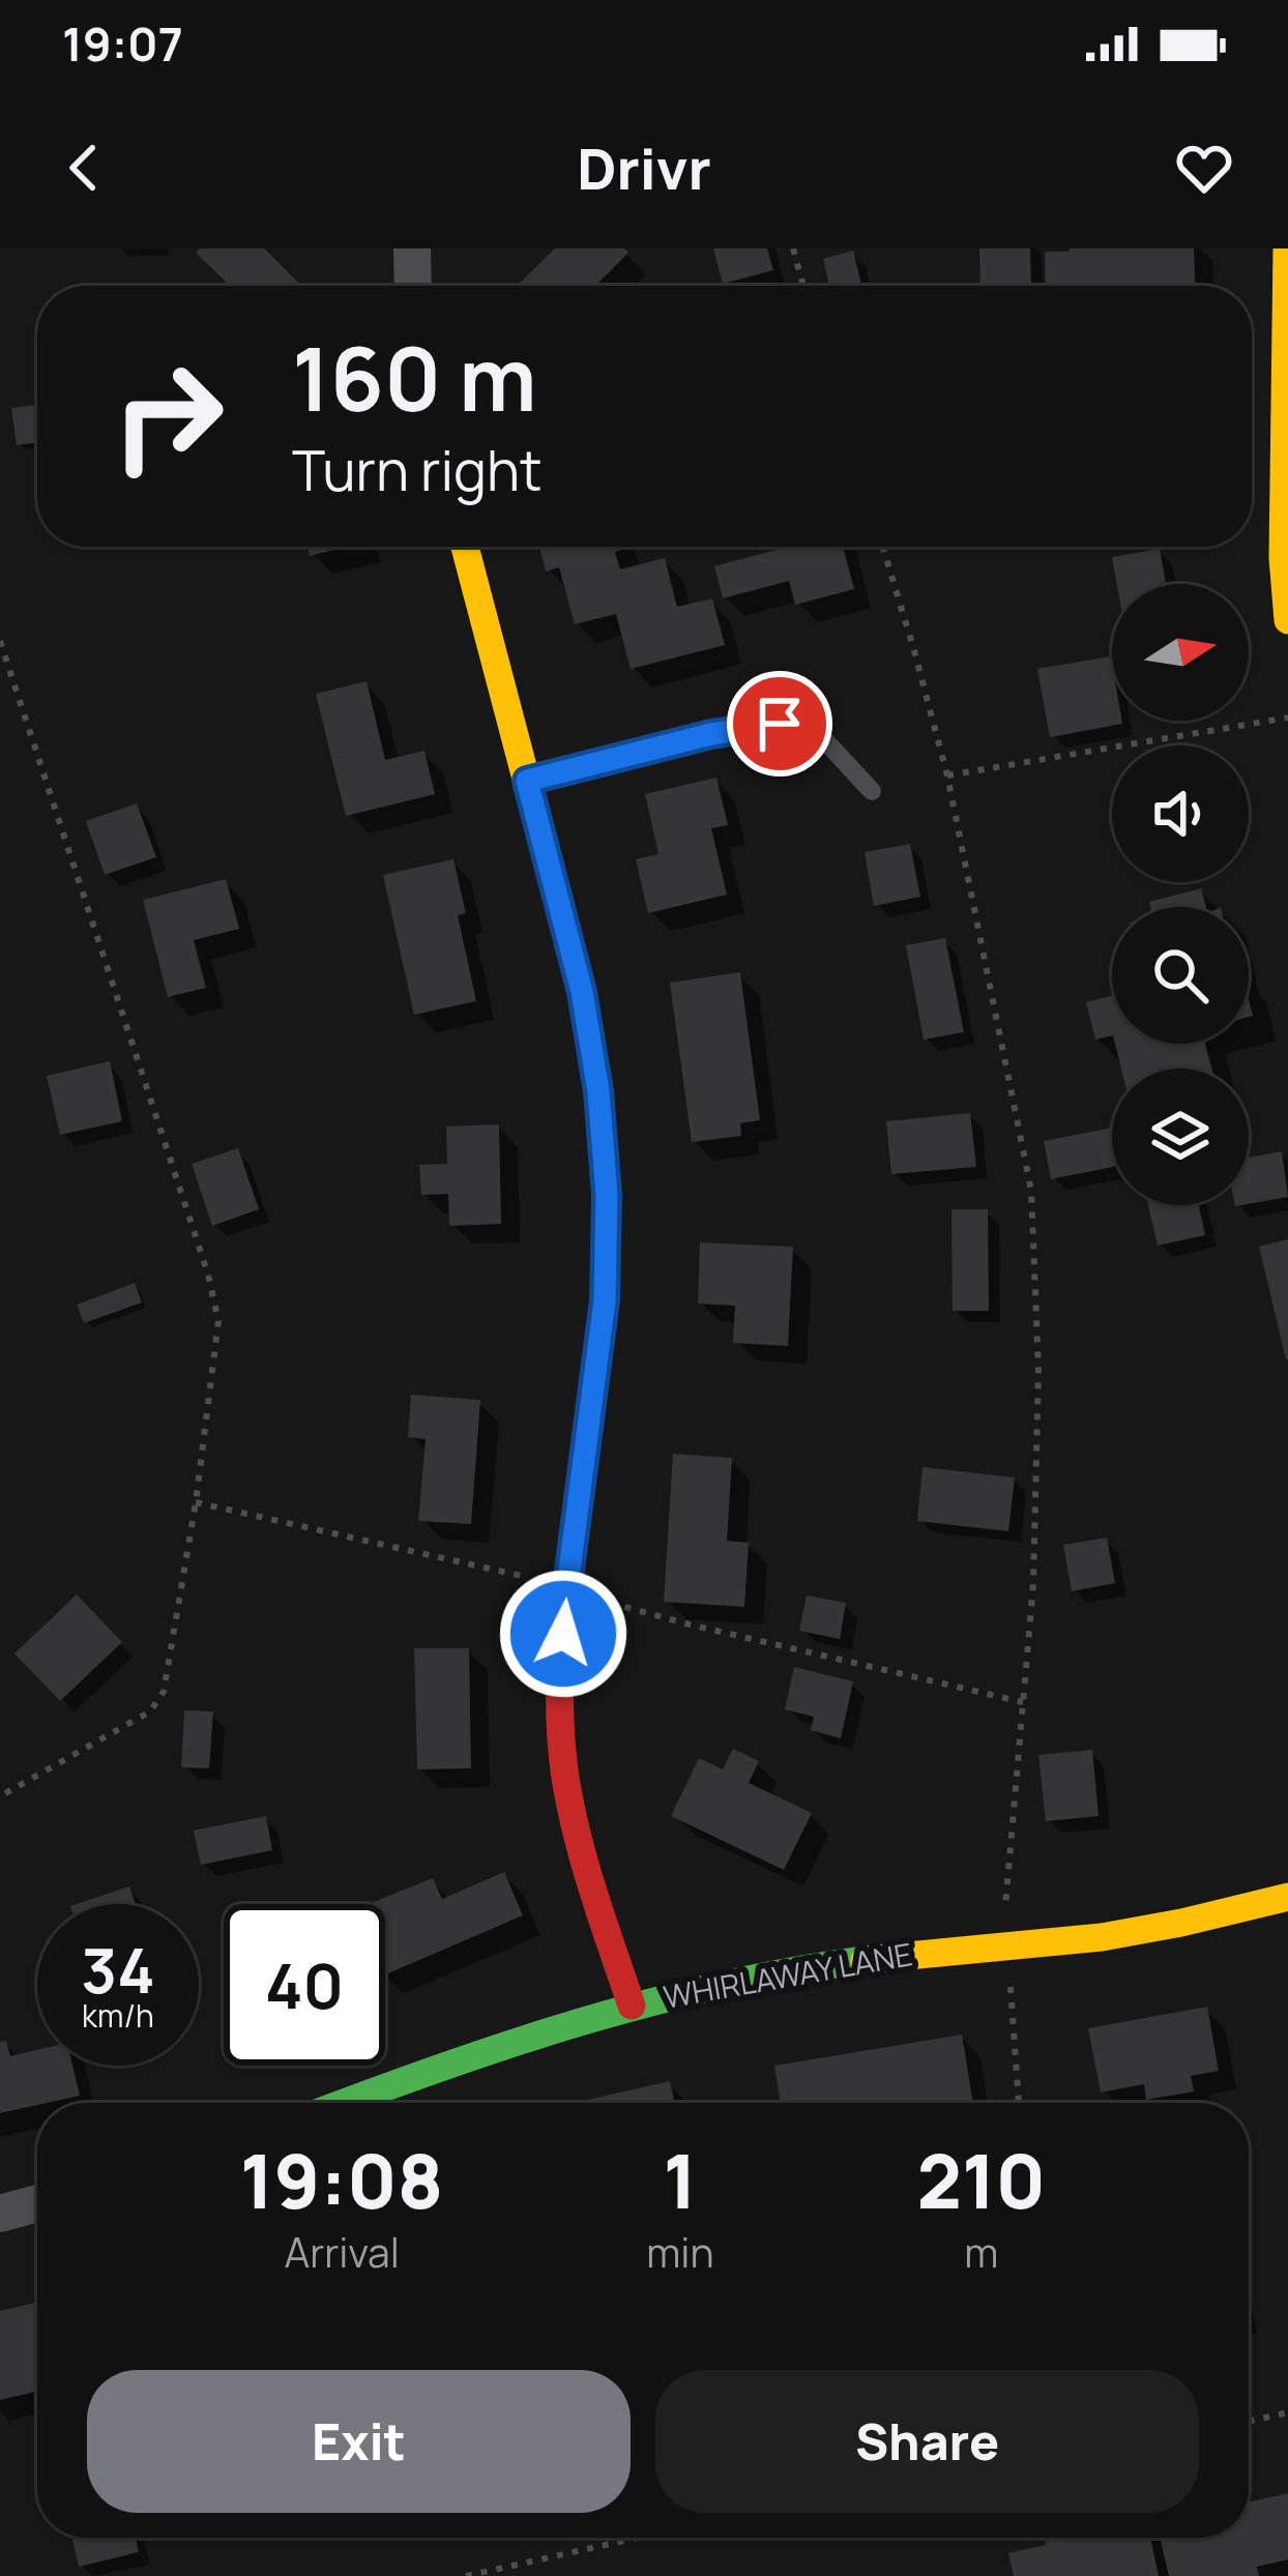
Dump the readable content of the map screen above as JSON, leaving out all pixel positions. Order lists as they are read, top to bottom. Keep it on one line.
{"streets":{"street":["WHIRLAWAY LANE"]},"north":"right","page":{"status":"19:07","header":"Drivr","turn":["160 m","Turn right"],"speed":"34 km/h","limit":"40","eta":["19:08","Arrival","1","min","210","m"],"buttons":["Exit","Share"]}}
